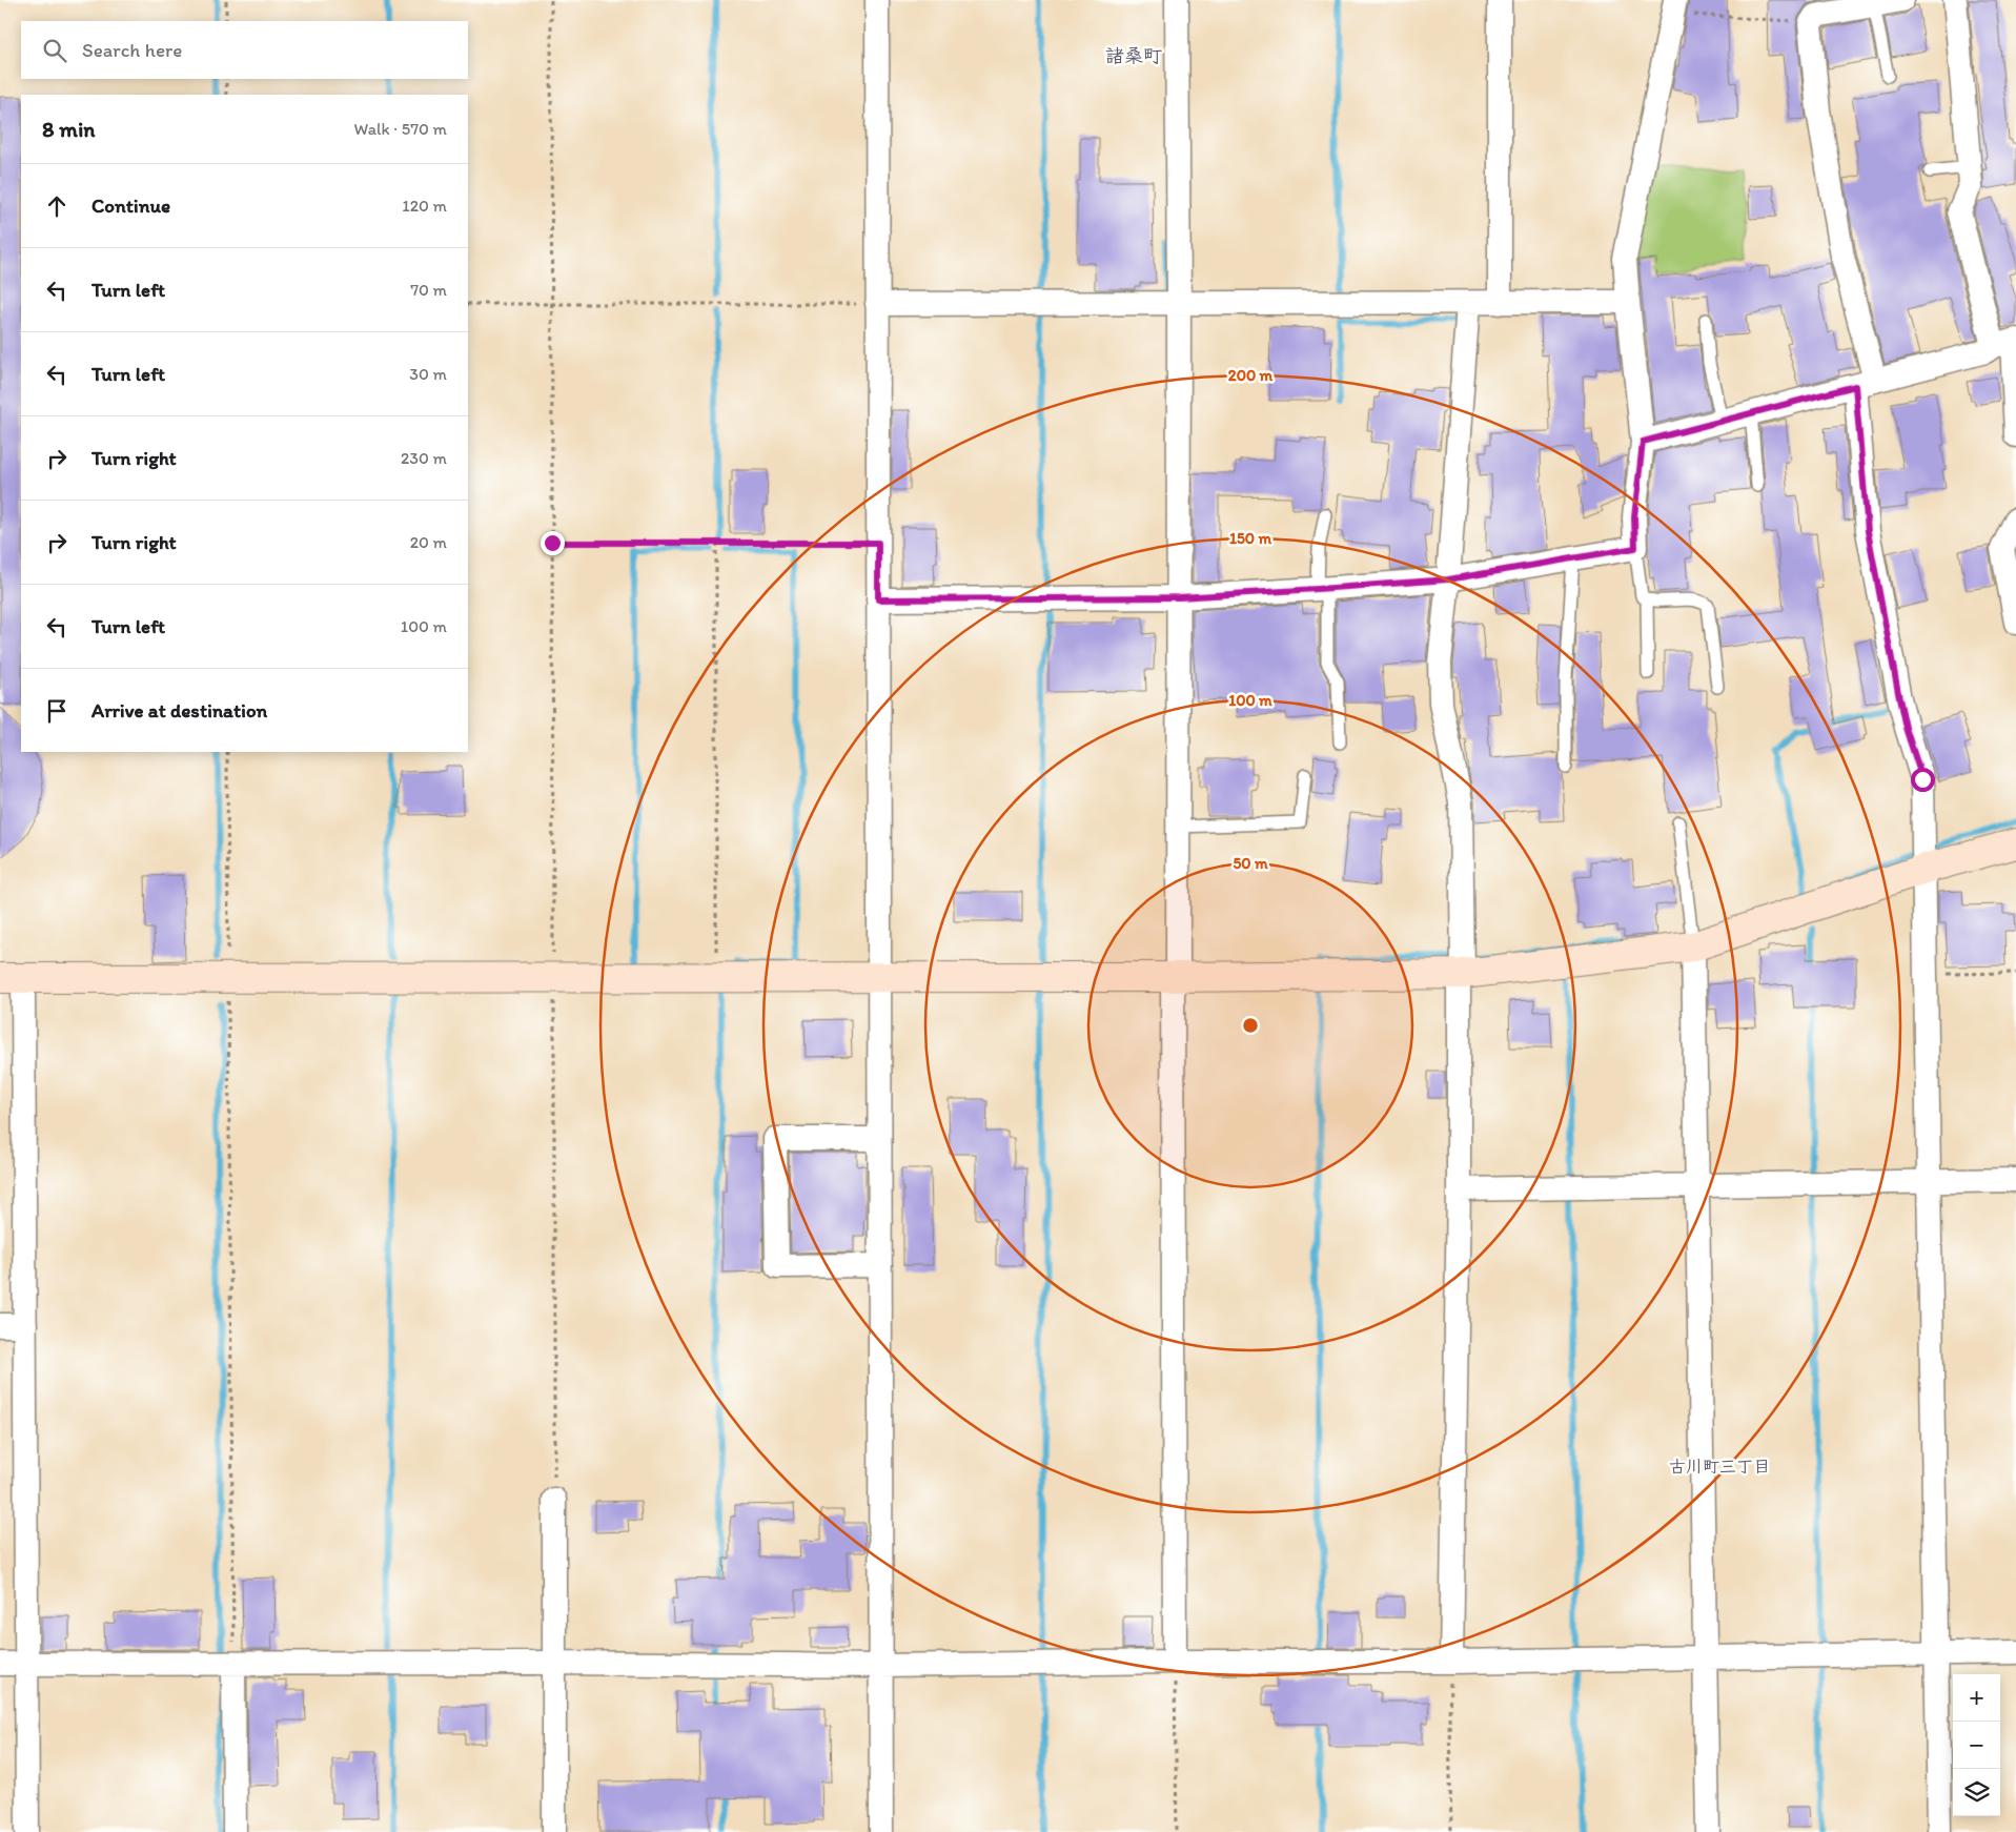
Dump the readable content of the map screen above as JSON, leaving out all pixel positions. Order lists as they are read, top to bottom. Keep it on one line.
{"districts":["諸桑町","古川町三丁目"],"page":{"search":"Search here","heading":["8 min","Walk · 570 m"],"list":[["Continue","120 m"],["Turn left","70 m"],["Turn left","30 m"],["Turn right","230 m"],["Turn right","20 m"],["Turn left","100 m"],"Arrive at destination"],"map_buttons":["+","−"]},"rings":["200 m","150 m","100 m","50 m"]}
